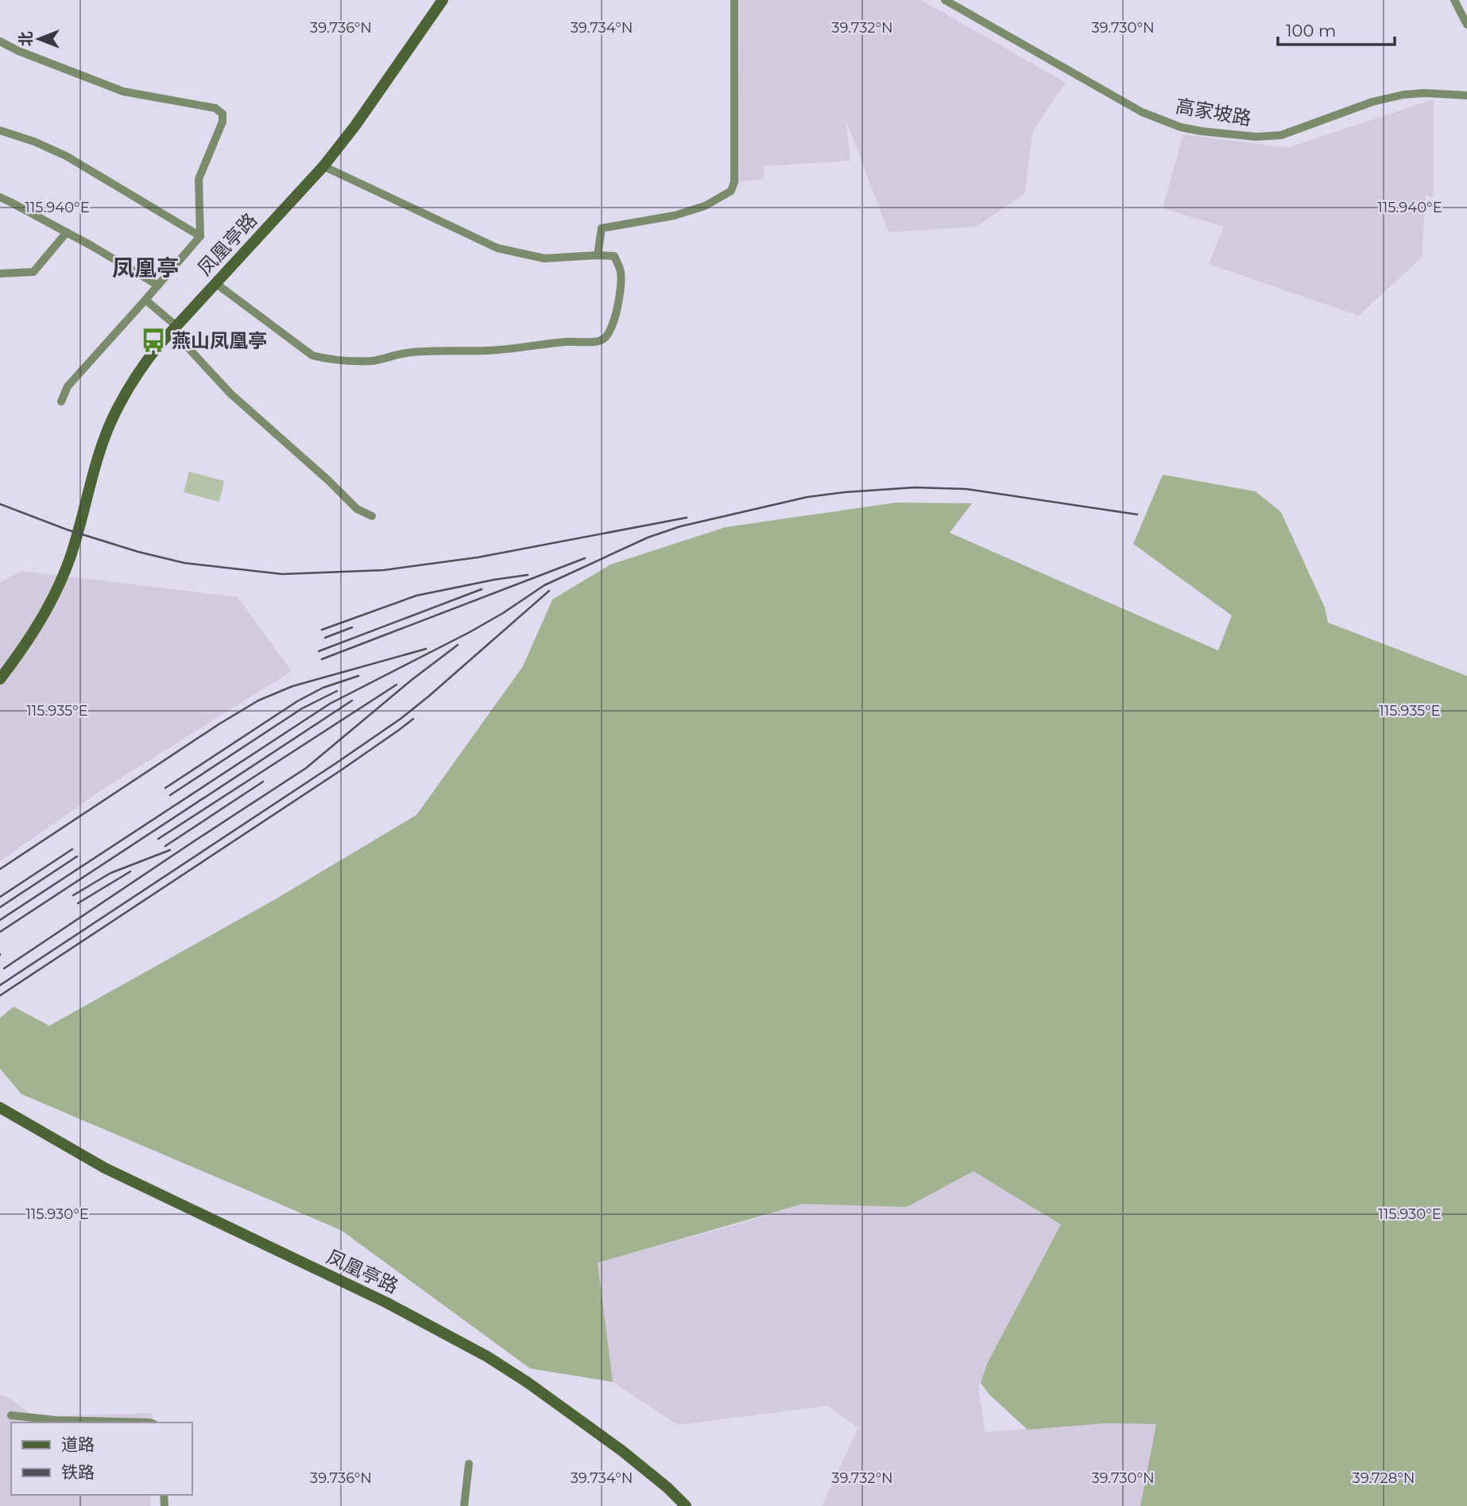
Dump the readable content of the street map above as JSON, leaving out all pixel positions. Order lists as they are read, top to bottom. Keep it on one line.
{"streets":{"street":["高家坡路","凤凰亭路"]},"districts":["凤凰亭"],"places":{"bus stop":["燕山凤凰亭"]},"legend":["道路","铁路"],"scale_bar":"100 m","north":"left","coordinates":["39.736°N","39.734°N","39.732°N","39.730°N","115.940°E","115.935°E","115.930°E","39.728°N"]}
